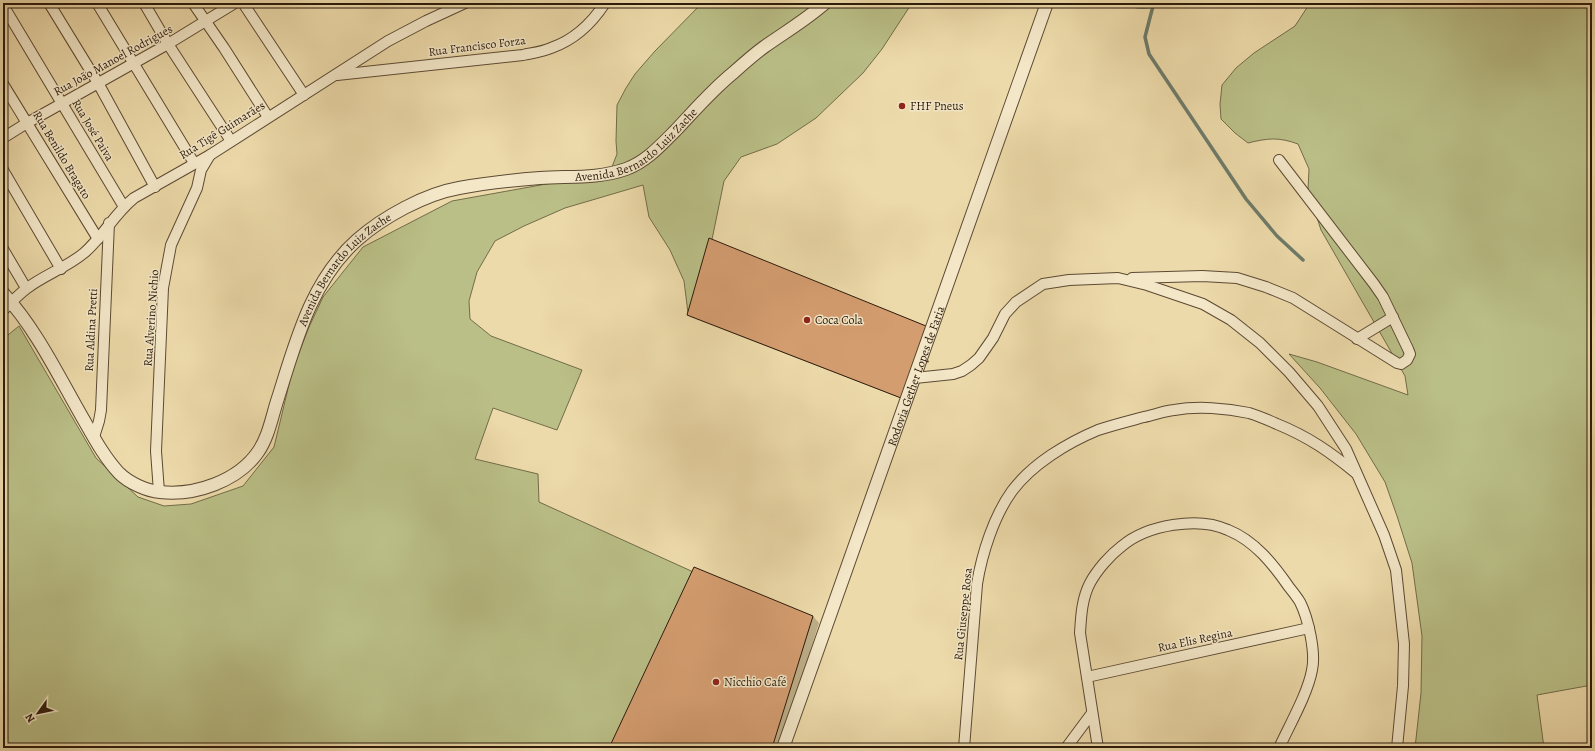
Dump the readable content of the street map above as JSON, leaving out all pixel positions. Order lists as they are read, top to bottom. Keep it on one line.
{"streets":{"street":["Rua Francisco Forza","Rua João Manoel Rodrigues","Rua José Paiva","Rua Tigê Guimarães","Avenida Bernardo Luiz Zache","Rua Benildo Bragato","Rua Alverino Nichio","Rua Aldina Pretti","Rodovia Gether Lopes de Faria","Rua Giuseppe Rosa","Rua Elis Regina"]},"crossings":[["Rua Francisco Forza","Rua Tigê Guimarães"],["Rua João Manoel Rodrigues","Rua José Paiva"],["Rua João Manoel Rodrigues","Rua Benildo Bragato"],["Rua José Paiva","Rua Tigê Guimarães"],["Rua Tigê Guimarães","Avenida Bernardo Luiz Zache"],["Rua Tigê Guimarães","Rua Benildo Bragato"],["Rua Tigê Guimarães","Rua Alverino Nichio"],["Rua Tigê Guimarães","Rua Aldina Pretti"],["Avenida Bernardo Luiz Zache","Rua Alverino Nichio"],["Avenida Bernardo Luiz Zache","Rua Aldina Pretti"]],"places":["FHF Pneus","Coca Cola","Nicchio Café"],"north":"bottom left"}
